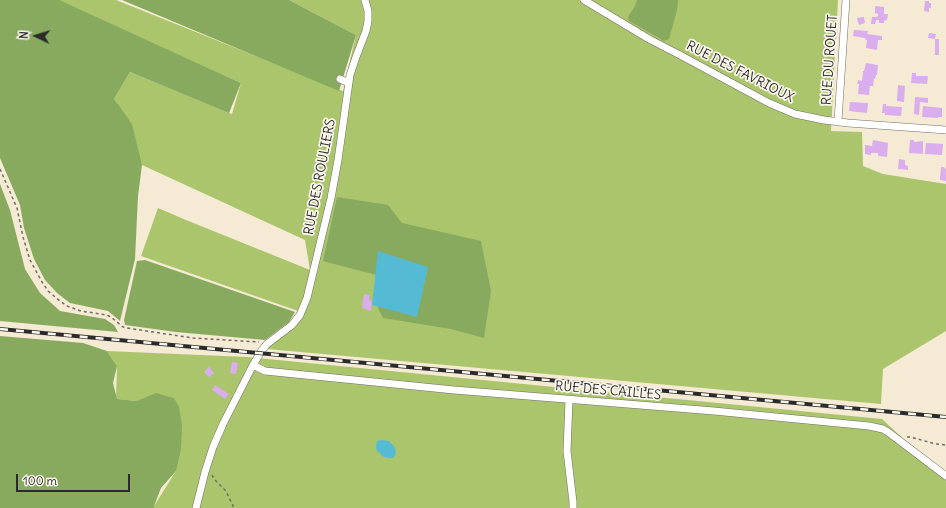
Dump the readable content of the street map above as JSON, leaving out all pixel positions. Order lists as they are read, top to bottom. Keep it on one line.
{"streets":{"street":["RUE DU ROUET","RUE DES FAVRIOUX","RUE DES ROULIERS","RUE DES CAILLES"]},"crossings":[["RUE DU ROUET","RUE DES FAVRIOUX"],["RUE DES ROULIERS","RUE DES CAILLES"]],"scale_bar":"100 m","north":"left"}
